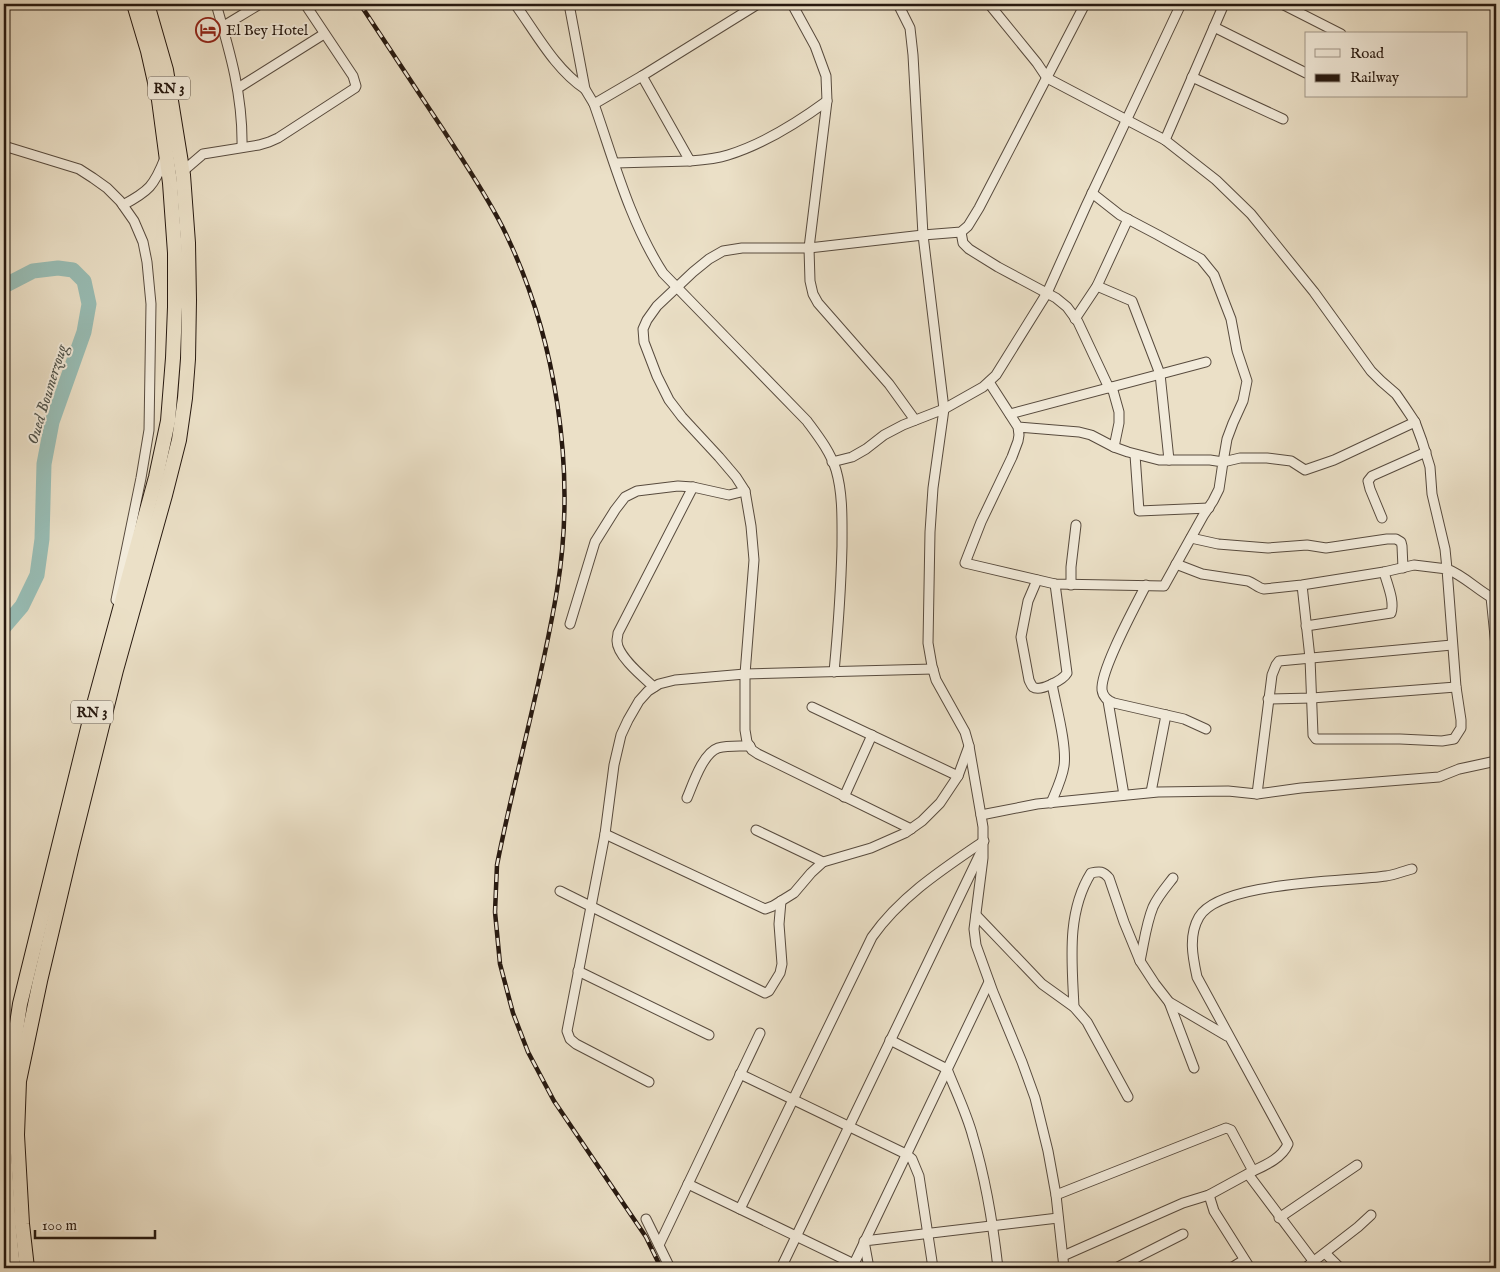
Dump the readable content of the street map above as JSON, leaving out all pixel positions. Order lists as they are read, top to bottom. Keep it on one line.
{"streets":{"highway":["RN 3"]},"water":["Oued Boumerzoug"],"places":{"hotel":["El Bey Hotel"]},"legend":["Road","Railway"],"scale_bar":"100 m"}
